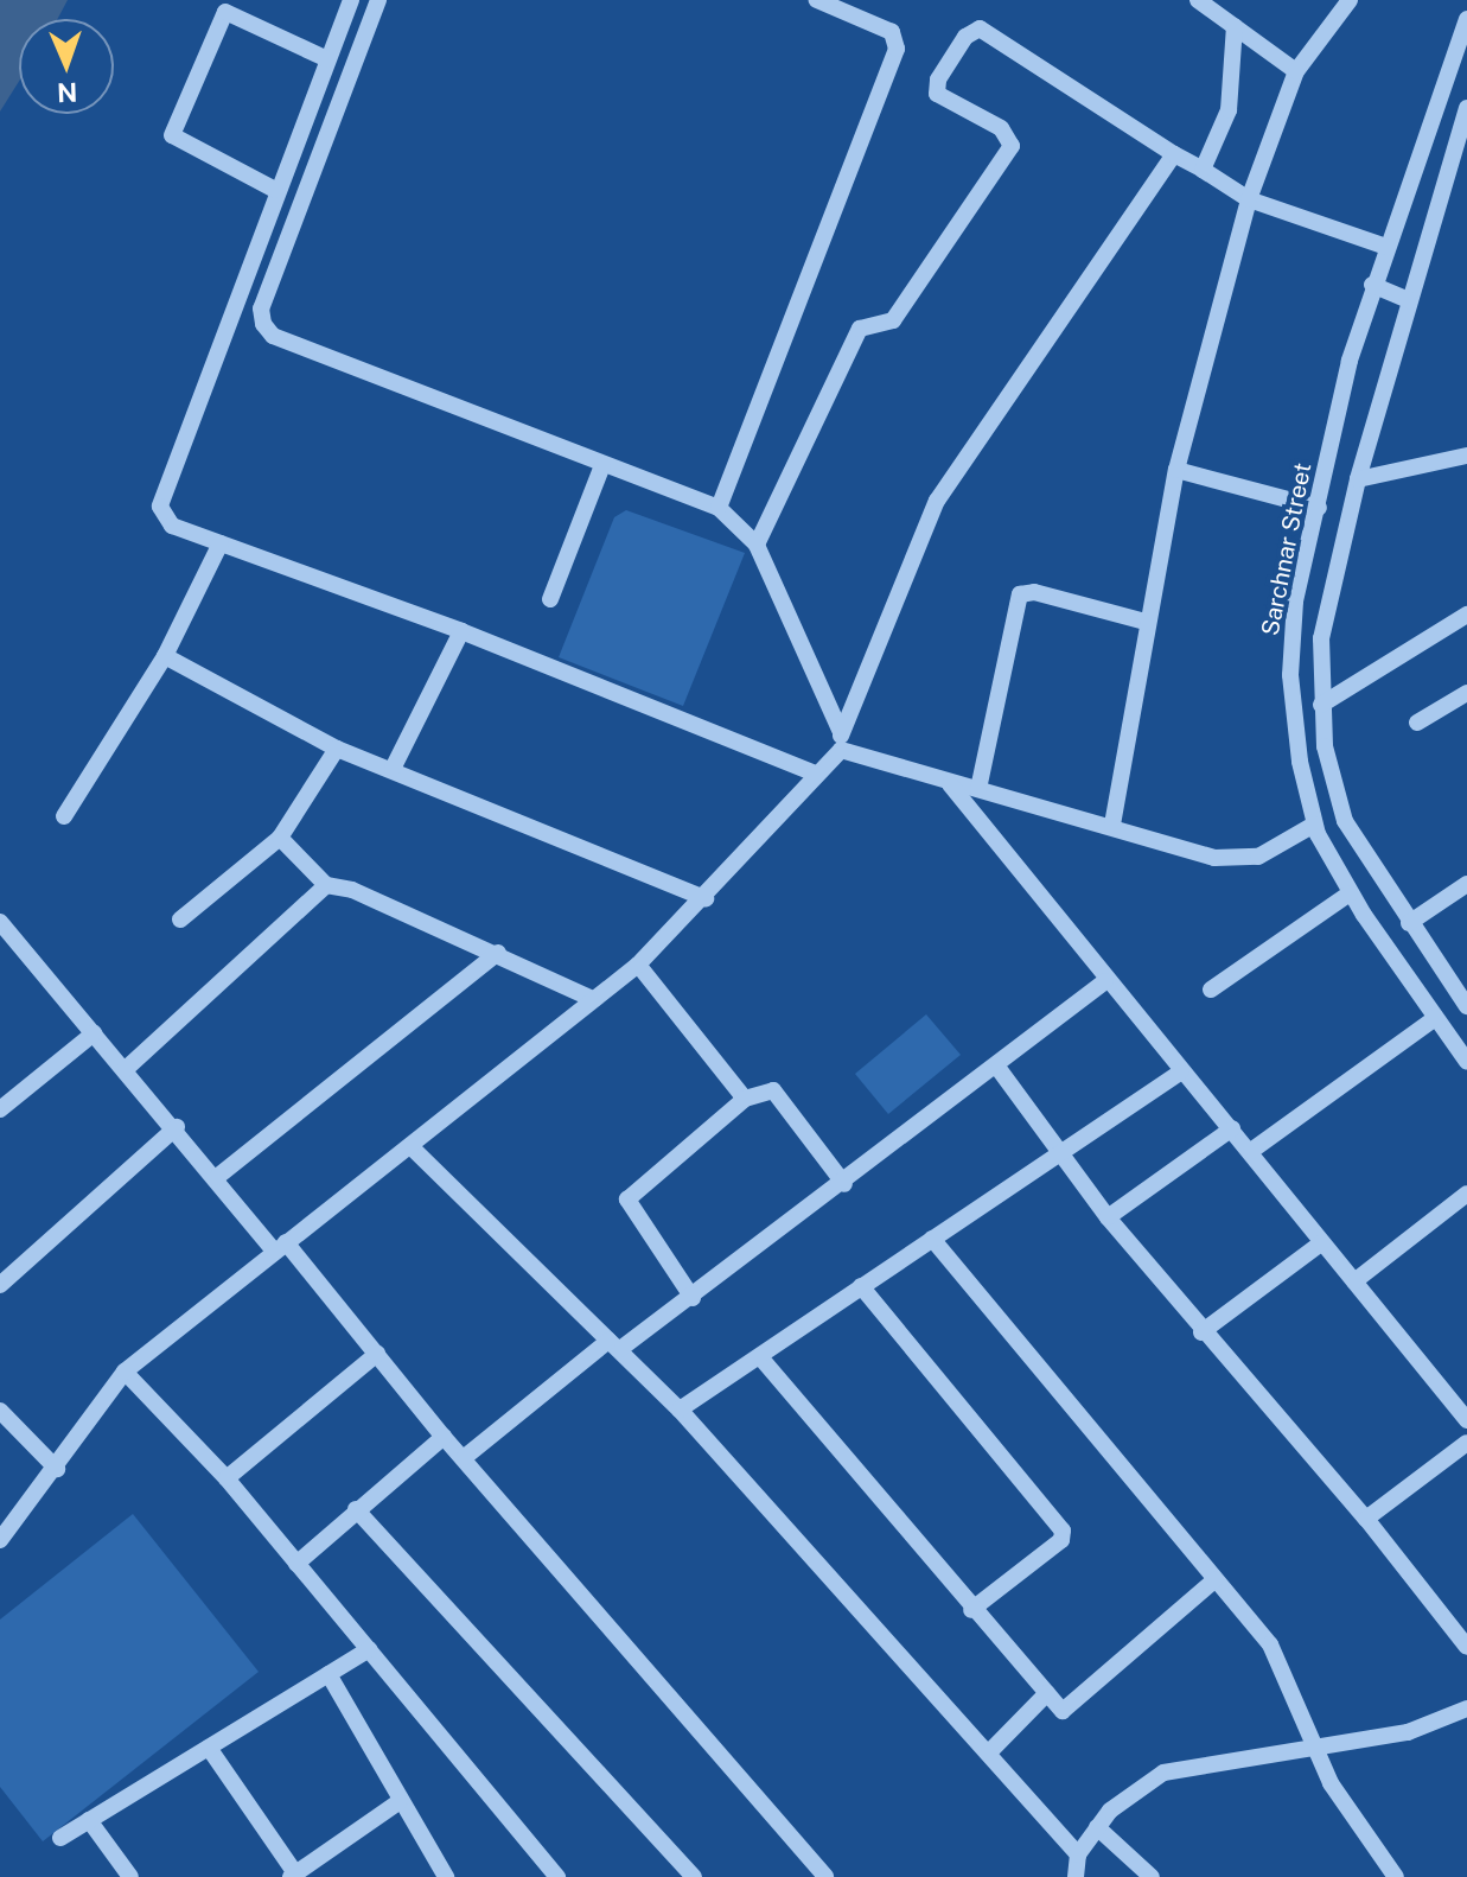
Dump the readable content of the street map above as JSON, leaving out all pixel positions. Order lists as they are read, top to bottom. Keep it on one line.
{"streets":{"street":["Sarchnar Street"]},"north":"bottom"}
